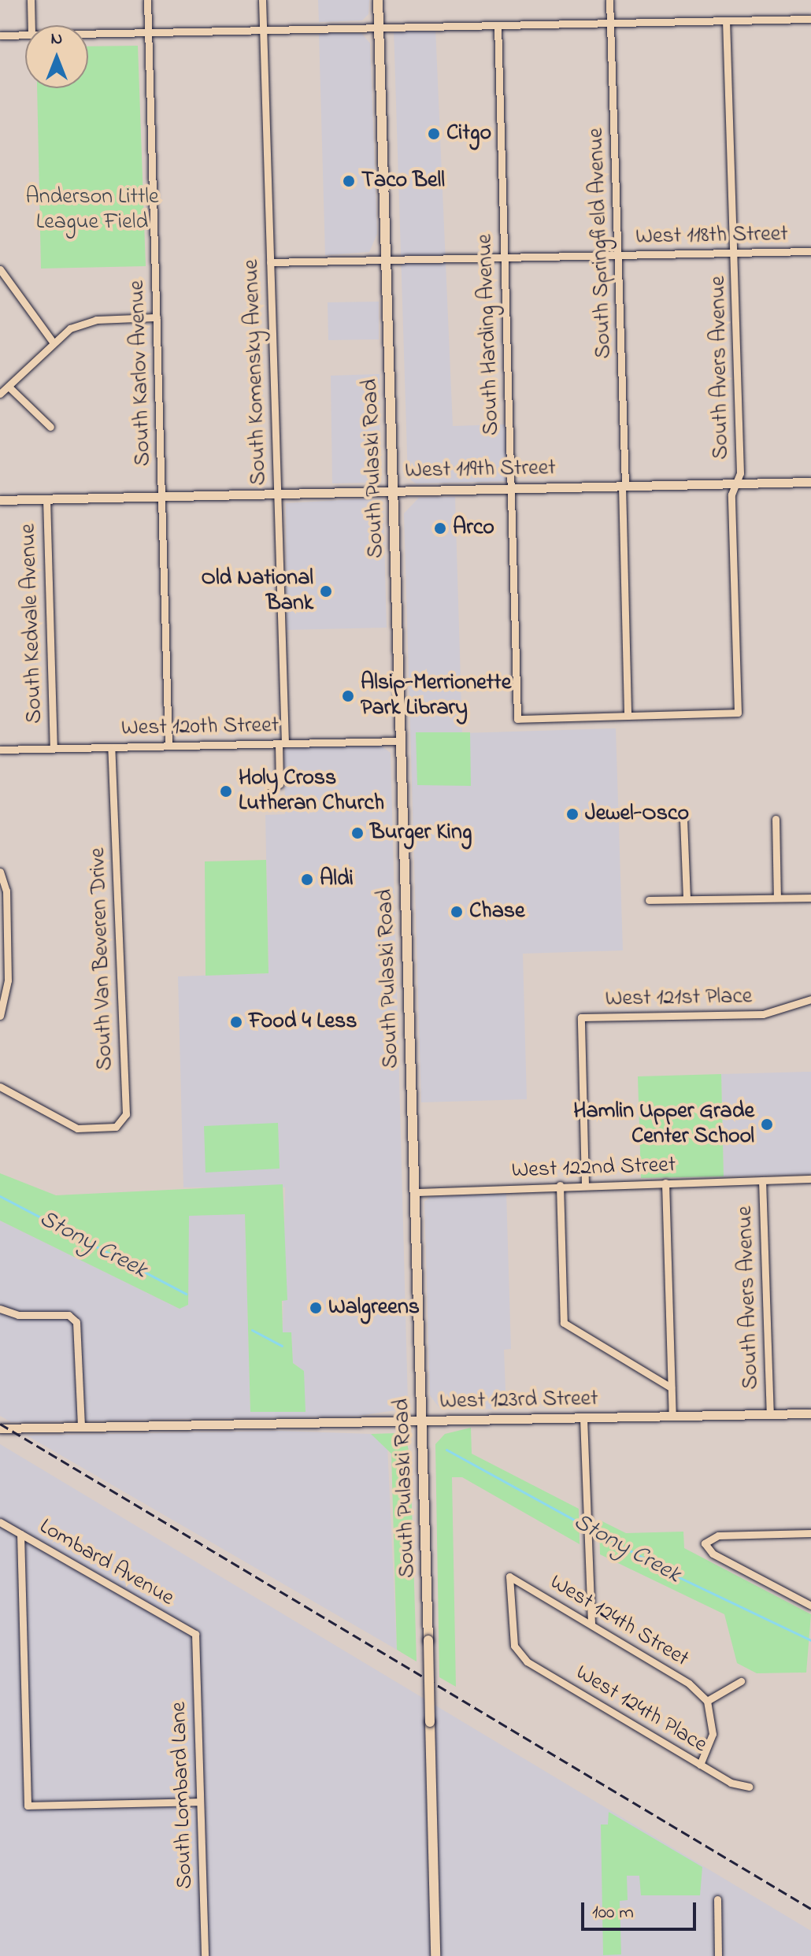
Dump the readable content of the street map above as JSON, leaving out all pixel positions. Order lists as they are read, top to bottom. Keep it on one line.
{"streets":{"main road":["South Pulaski Road"],"street":["West 118th Street","South Springfield Avenue","South Harding Avenue","South Avers Avenue","South Komensky Avenue","South Karlov Avenue","West 119th Street","South Kedvale Avenue","West 120th Street","South Van Beveren Drive","West 121st Place","West 122nd Street","West 123rd Street","Lombard Avenue","West 124th Street","West 124th Place","South Lombard Lane"]},"crossings":[["West 118th Street","South Springfield Avenue"],["West 118th Street","South Harding Avenue"],["West 118th Street","South Avers Avenue"],["West 118th Street","South Komensky Avenue"],["West 118th Street","South Pulaski Road"],["South Springfield Avenue","South Harding Avenue"],["South Springfield Avenue","South Avers Avenue"],["South Springfield Avenue","West 119th Street"],["South Harding Avenue","South Avers Avenue"],["South Harding Avenue","West 119th Street"],["South Avers Avenue","West 119th Street"],["South Avers Avenue","West 122nd Street"],["South Avers Avenue","West 123rd Street"],["South Komensky Avenue","West 119th Street"],["South Komensky Avenue","West 120th Street"],["South Karlov Avenue","West 119th Street"],["South Karlov Avenue","West 120th Street"],["South Pulaski Road","West 119th Street"],["South Pulaski Road","West 120th Street"],["South Pulaski Road","West 122nd Street"],["South Pulaski Road","West 123rd Street"],["West 119th Street","South Kedvale Avenue"],["South Kedvale Avenue","West 120th Street"],["West 120th Street","South Van Beveren Drive"],["West 121st Place","West 122nd Street"],["Lombard Avenue","South Lombard Lane"],["West 124th Street","West 124th Place"]],"water":["Stony Creek"],"parks":["Anderson Little League Field"],"places":["Citgo","Taco Bell","Arco","Old National Bank","Alsip-Merrionette Park Library","Holy Cross Lutheran Church","Jewel-Osco","Burger King","Aldi","Chase","Food 4 Less","Hamlin Upper Grade Center School","Walgreens"],"scale_bar":"100 m","north":"top"}
